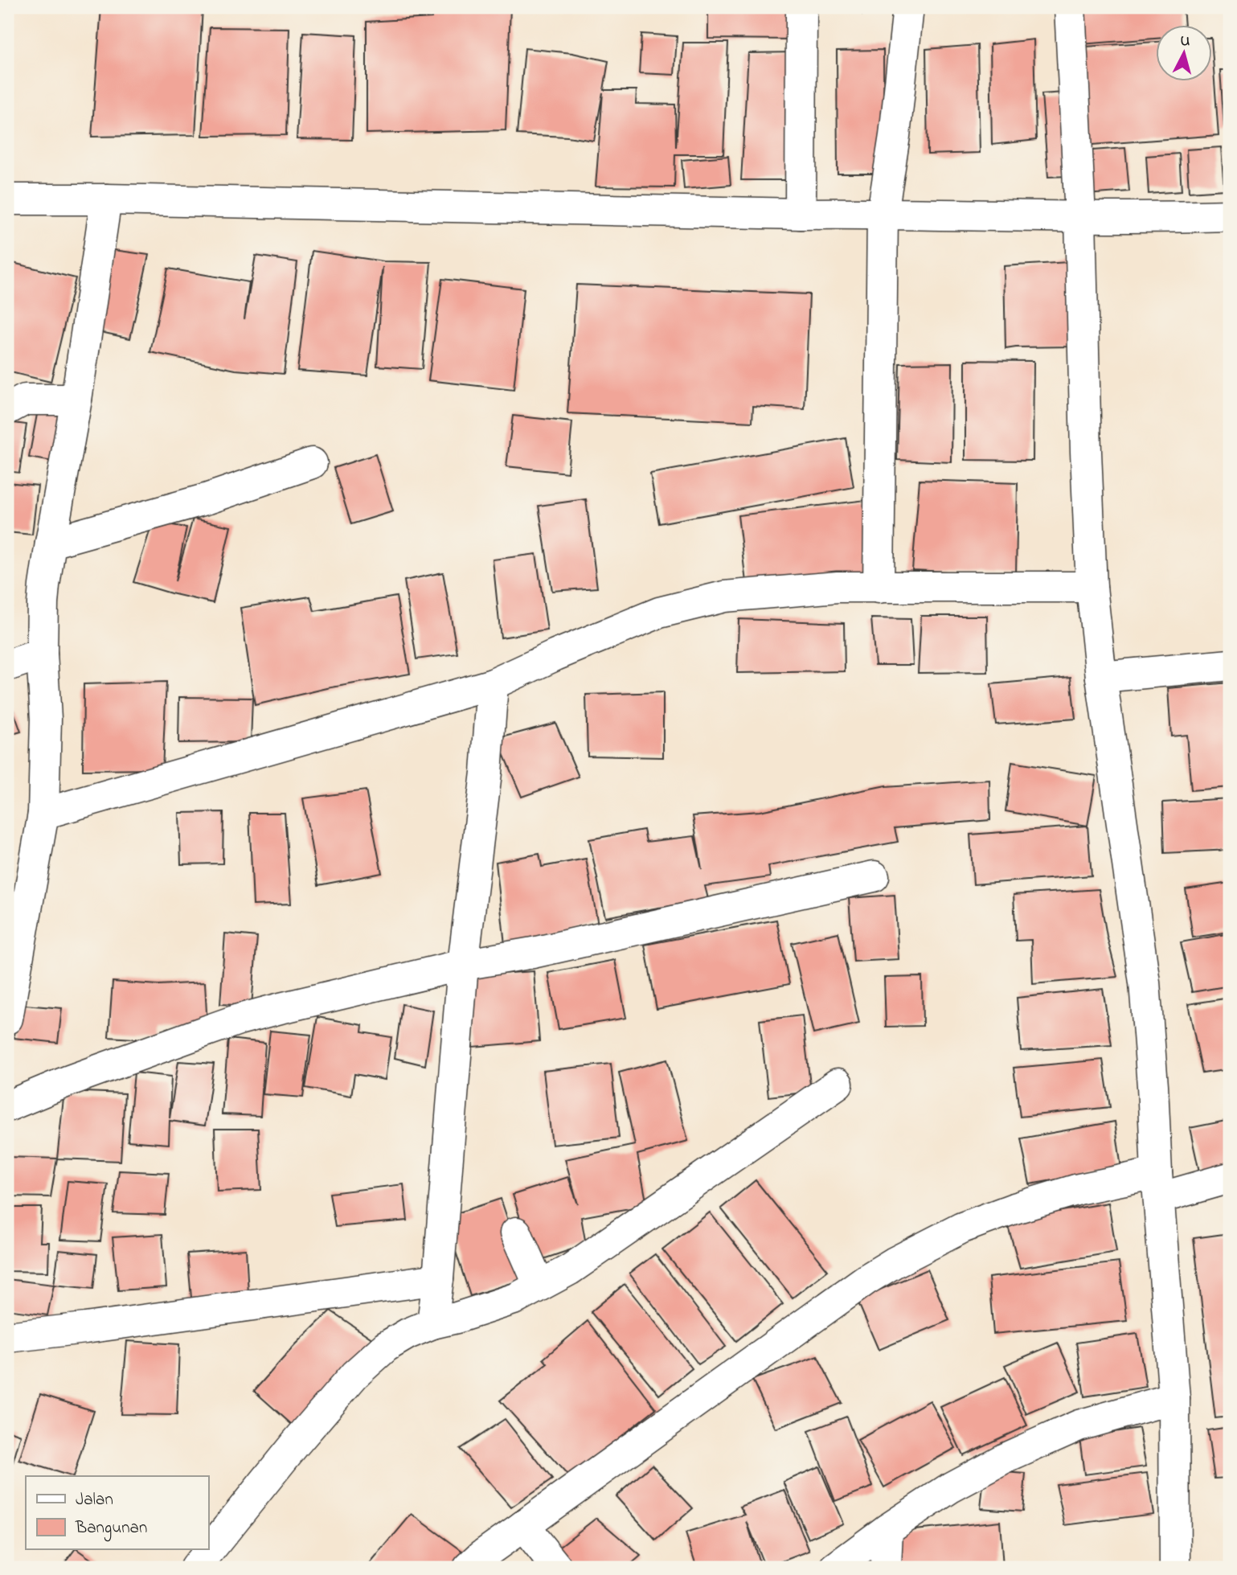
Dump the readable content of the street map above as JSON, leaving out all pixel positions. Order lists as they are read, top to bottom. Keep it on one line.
{"legend":["Jalan","Bangunan"],"north":"top"}
